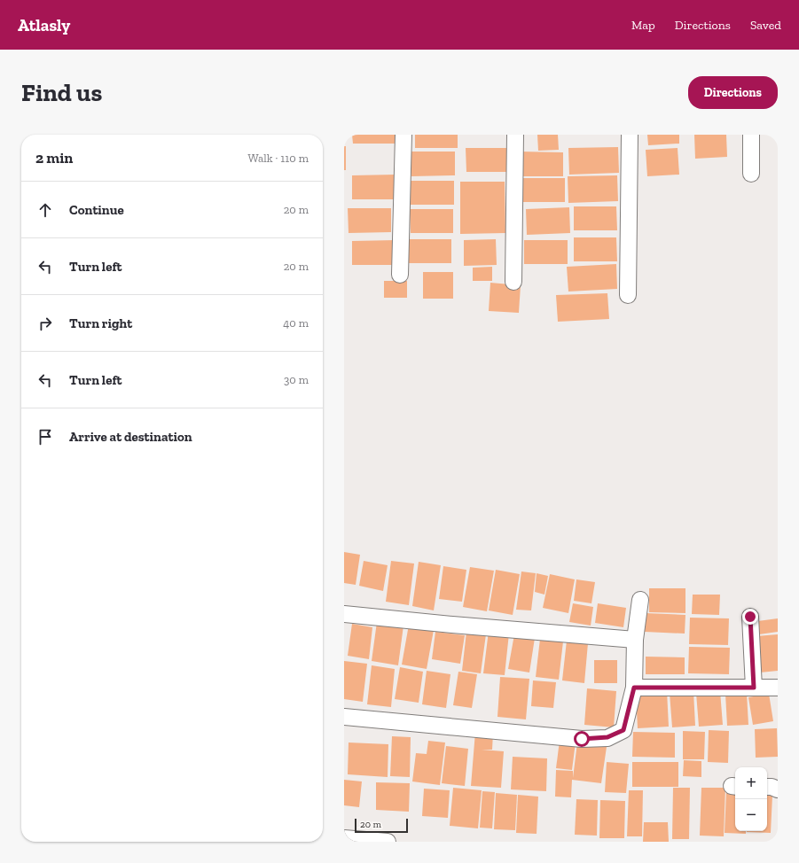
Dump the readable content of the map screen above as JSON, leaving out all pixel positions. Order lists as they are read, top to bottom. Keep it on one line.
{"scale_bar":"20 m","page":{"header":"Atlasly","nav":["Map","Directions","Saved"],"buttons":"Directions","title":"Find us","heading":["2 min","Walk · 110 m"],"list":[["Continue","20 m"],["Turn left","20 m"],["Turn right","40 m"],["Turn left","30 m"],"Arrive at destination"],"map_buttons":["+","−"],"scale":"20 m"}}
